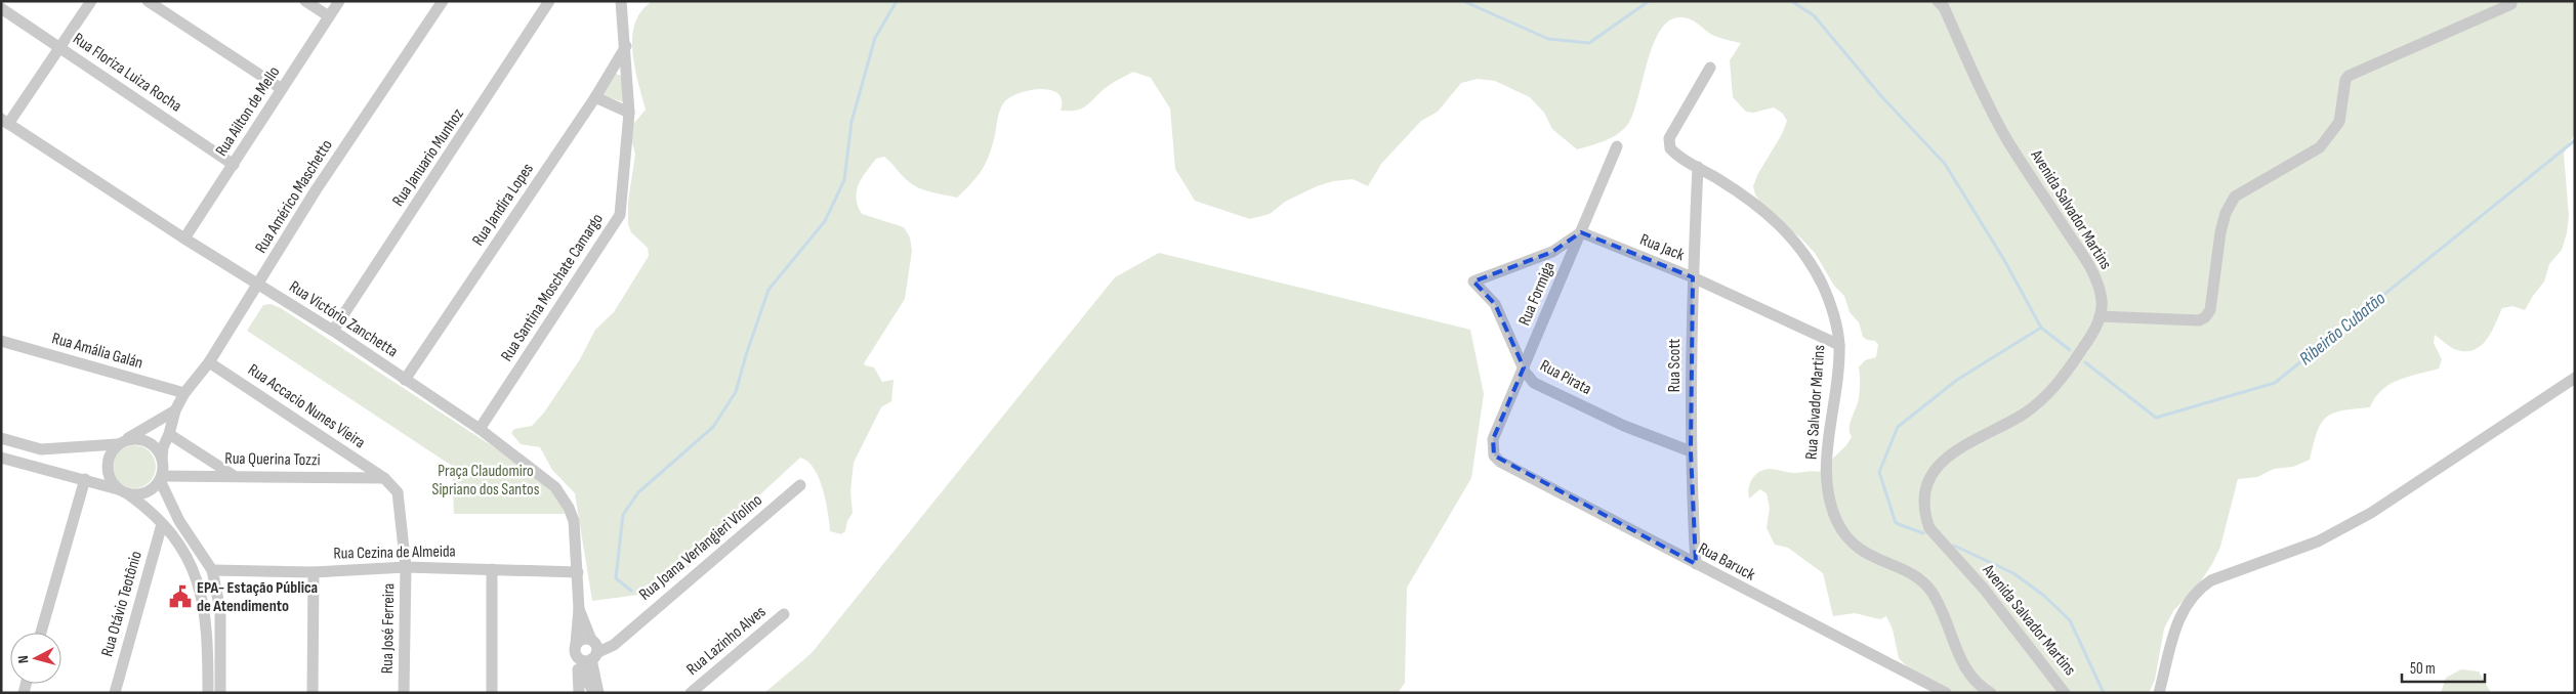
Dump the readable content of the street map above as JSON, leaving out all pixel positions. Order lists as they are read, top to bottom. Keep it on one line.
{"streets":{"street":["Rua Floriza Luiza Rocha","Rua Ailton de Mello","Rua Januario Munhoz","Rua Américo Maschetto","Rua Jandira Lopes","Avenida Salvador Martins","Rua Jack","Rua Santina Moschate Camargo","Rua Formiga","Rua Victório Zanchetta","Rua Amália Galán","Rua Scott","Rua Pirata","Rua Salvador Martins","Rua Accacio Nunes Vieira","Rua Querina Tozzi","Rua Joana Verlangieri Violino","Rua Cezina de Almeida","Rua Baruck","Rua Otávio Teotônio","Rua José Ferreira","Rua Lazinho Alves"]},"crossings":[["Rua Floriza Luiza Rocha","Rua Ailton de Mello"],["Rua Ailton de Mello","Rua Victório Zanchetta"],["Rua Januario Munhoz","Rua Victório Zanchetta"],["Rua Américo Maschetto","Rua Victório Zanchetta"],["Rua Américo Maschetto","Rua Amália Galán"],["Rua Américo Maschetto","Rua Accacio Nunes Vieira"],["Rua Américo Maschetto","Rua Querina Tozzi"],["Rua Jandira Lopes","Rua Santina Moschate Camargo"],["Rua Jandira Lopes","Rua Victório Zanchetta"],["Rua Jack","Rua Formiga"],["Rua Jack","Rua Scott"],["Rua Jack","Rua Pirata"],["Rua Jack","Rua Salvador Martins"],["Rua Santina Moschate Camargo","Rua Victório Zanchetta"],["Rua Formiga","Rua Pirata"],["Rua Formiga","Rua Baruck"],["Rua Victório Zanchetta","Rua Cezina de Almeida"],["Rua Scott","Rua Pirata"],["Rua Scott","Rua Salvador Martins"],["Rua Scott","Rua Baruck"],["Rua Accacio Nunes Vieira","Rua Querina Tozzi"],["Rua Accacio Nunes Vieira","Rua José Ferreira"],["Rua Querina Tozzi","Rua José Ferreira"],["Rua Cezina de Almeida","Rua José Ferreira"]],"water":["Ribeirão Cubatão"],"parks":["Praça Claudomiro Sipriano dos Santos"],"places":{"public building":["EPA- Estação Pública de Atendimento"]},"scale_bar":"50 m","north":"left"}
